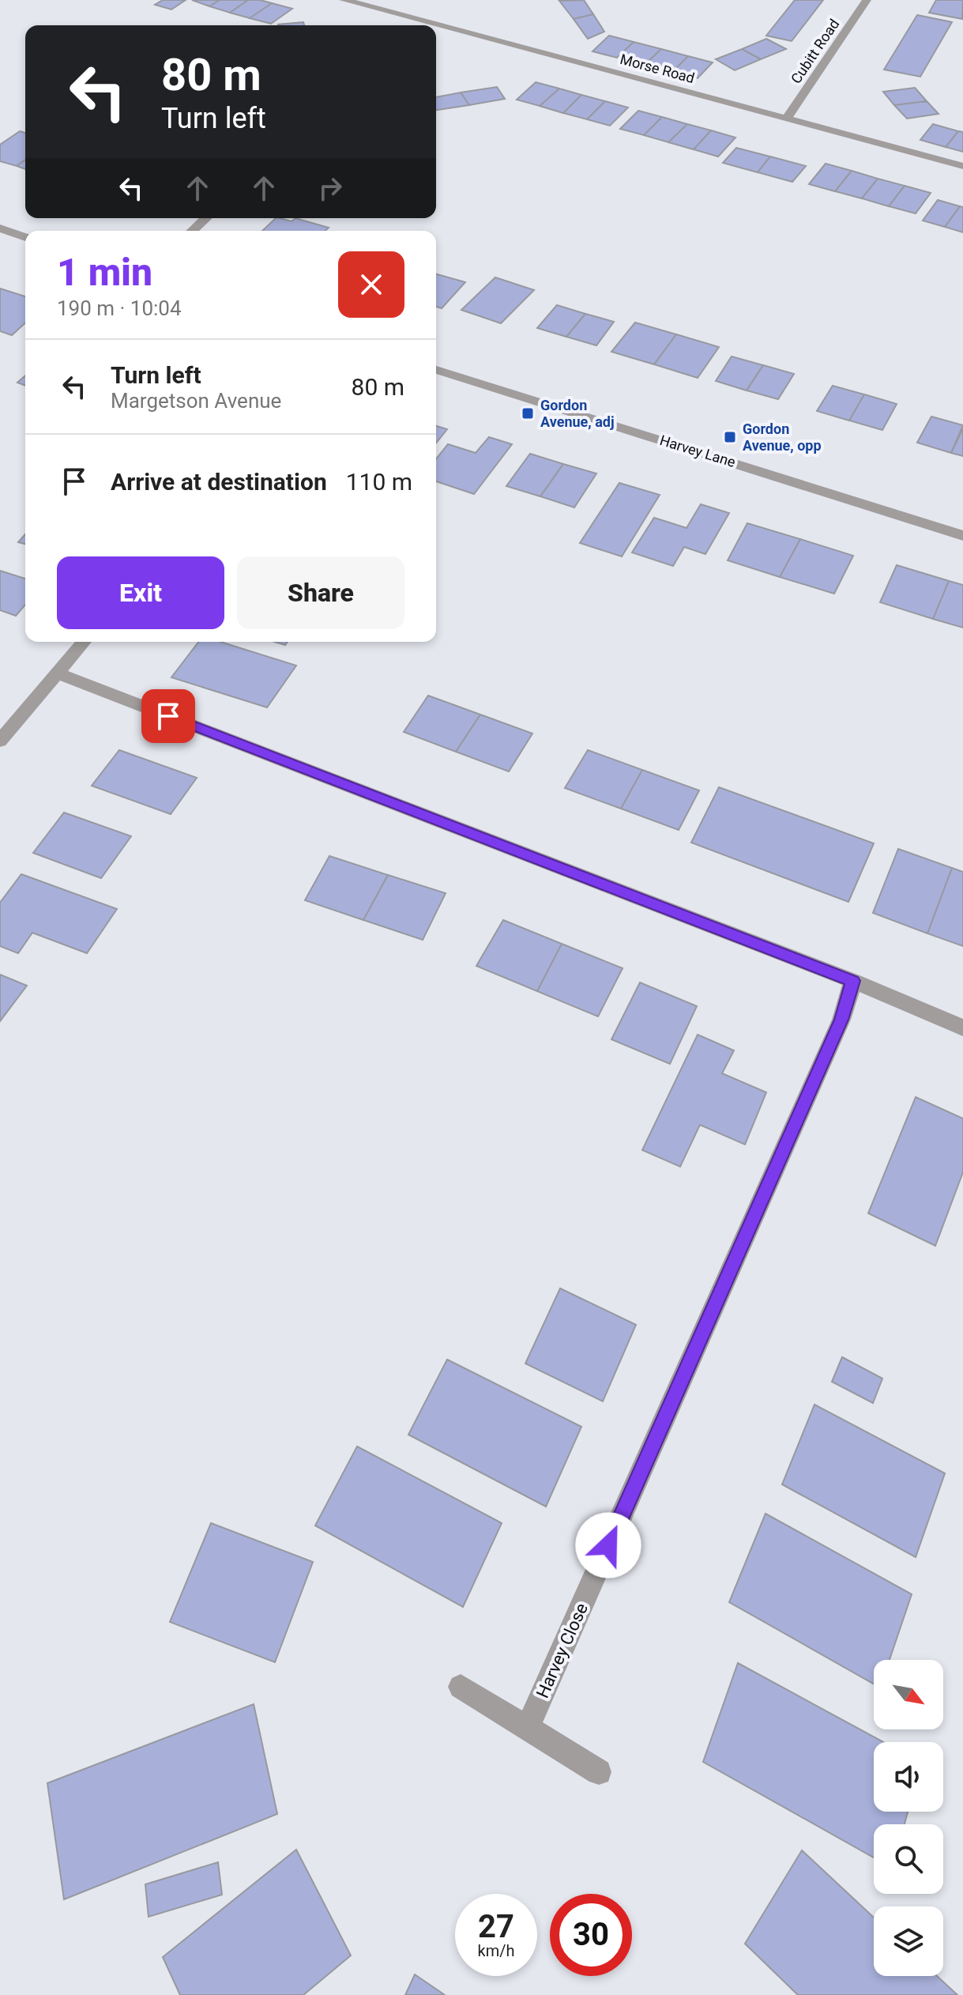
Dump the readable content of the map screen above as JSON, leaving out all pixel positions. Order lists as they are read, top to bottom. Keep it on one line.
{"streets":{"street":["Cubitt Road","Morse Road","Harvey Lane","Harvey Close"]},"crossings":[["Cubitt Road","Morse Road"]],"places":{"transit":["Gordon Avenue, adj","Gordon Avenue, opp"]},"north":"bottom right","page":{"turn":["80 m","Turn left"],"heading":["1 min","190 m · 10:04"],"list":[{"name":"Turn left","note":"Margetson Avenue","value":"80 m"},{"name":"Arrive at destination","value":"110 m"}],"buttons":["Exit","Share"],"speed":"27 km/h","limit":"30"}}
